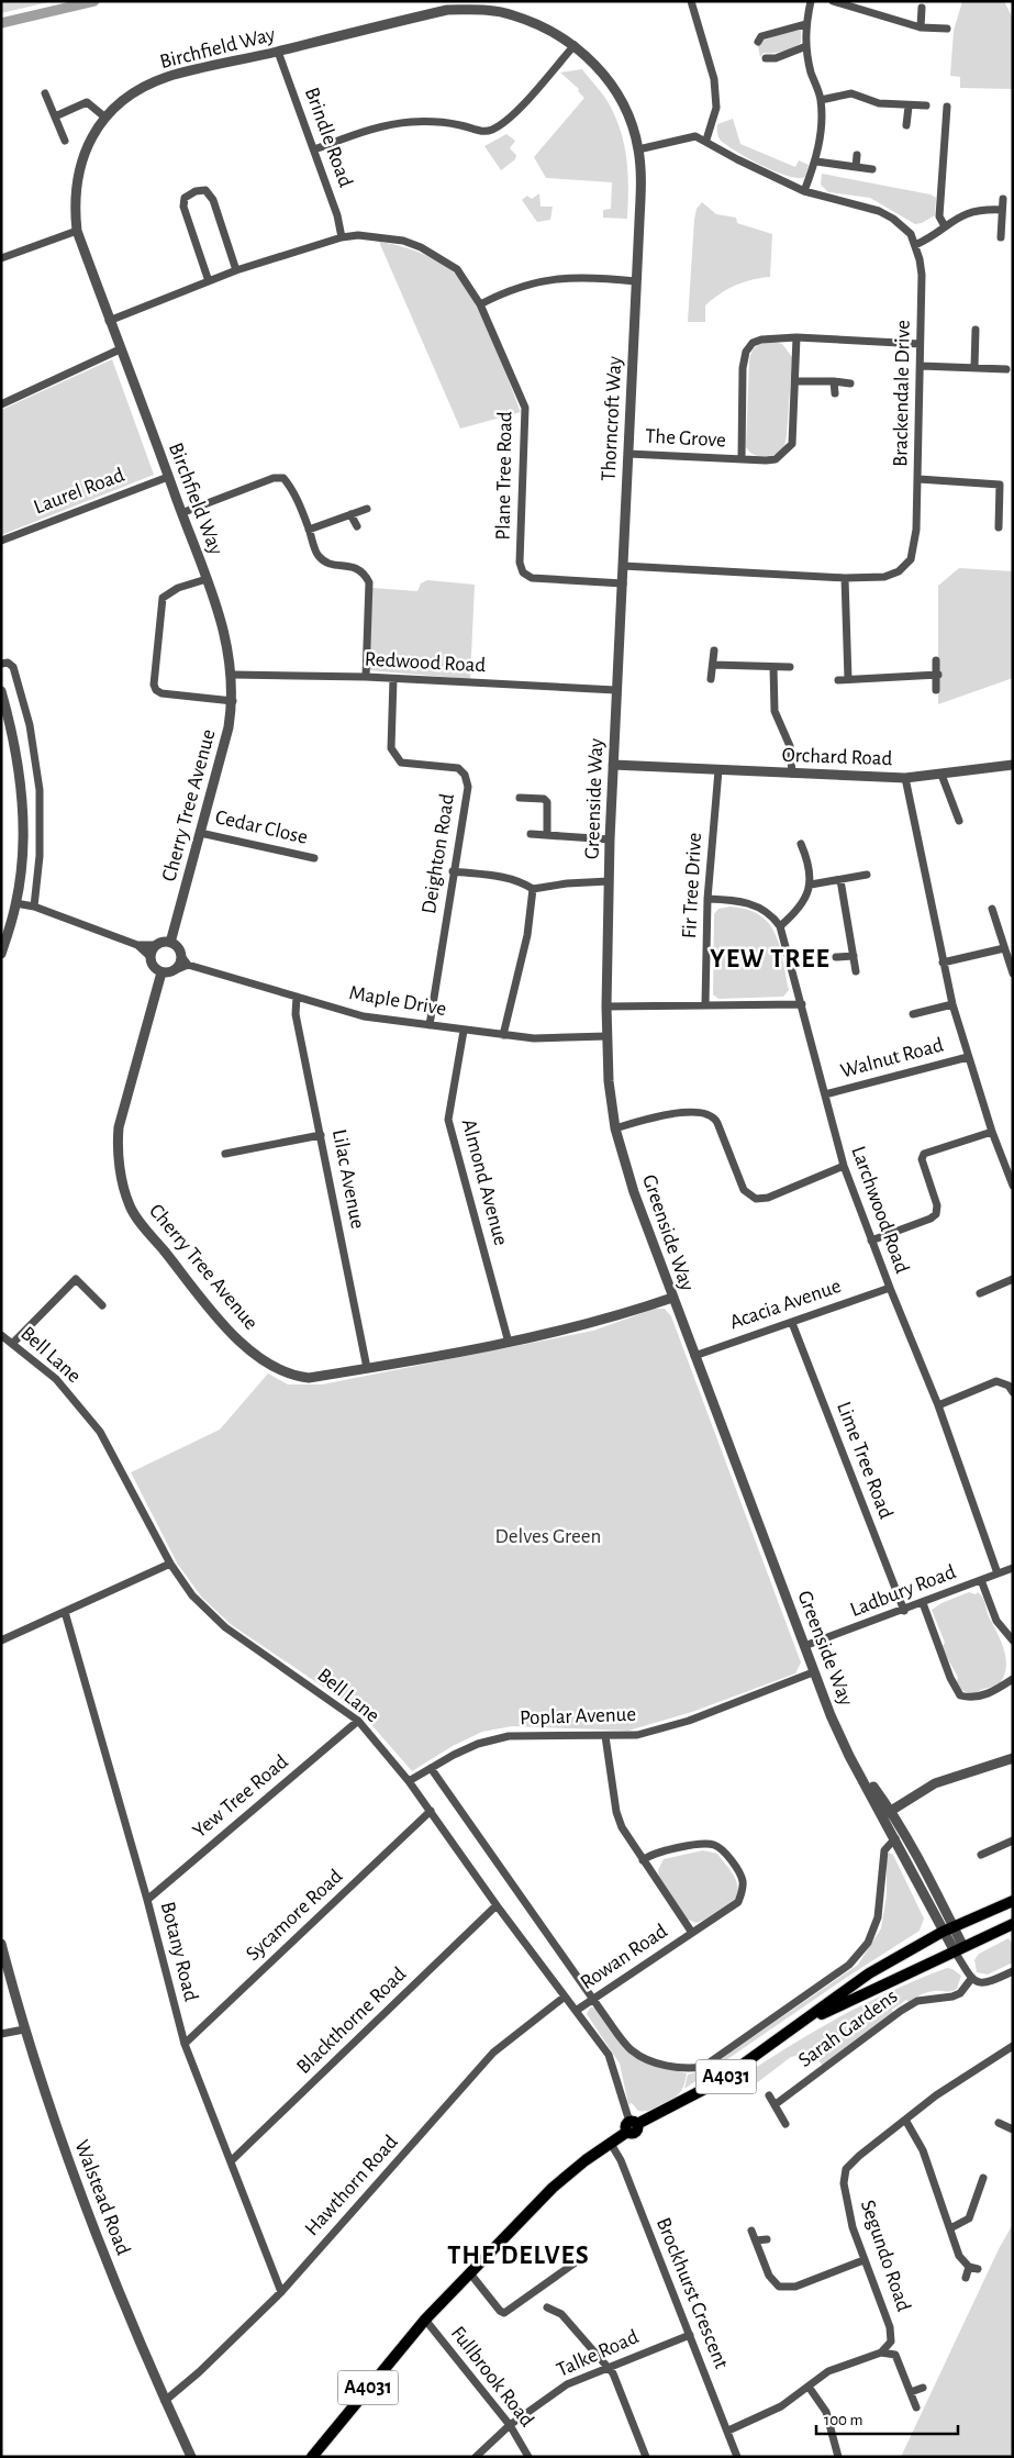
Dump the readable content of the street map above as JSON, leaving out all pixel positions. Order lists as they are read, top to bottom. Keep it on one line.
{"streets":{"main road":["A4031"],"street":["Birchfield Way","Brindle Road","Brackendale Drive","Thorncroft Way","The Grove","Plane Tree Road","Laurel Road","Redwood Road","Orchard Road","Greenside Way","Cherry Tree Avenue","Cedar Close","Deighton Road","Fir Tree Drive","Maple Drive","Walnut Road","Lilac Avenue","Almond Avenue","Larchwood Road","Acacia Avenue","Bell Lane","Lime Tree Road","Ladbury Road","Poplar Avenue","Yew Tree Road","Sycamore Road","Botany Road","Rowan Road","Blackthorne Road","Sarah Gardens","Hawthorn Road","Walstead Road","Segundo Road","Brockhurst Crescent","Talke Road","Fullbrook Road"]},"crossings":[["Birchfield Way","Brindle Road"],["Birchfield Way","Thorncroft Way"],["Birchfield Way","Plane Tree Road"],["Birchfield Way","Laurel Road"],["Birchfield Way","Redwood Road"],["Birchfield Way","Cherry Tree Avenue"],["Brindle Road","Plane Tree Road"],["Brackendale Drive","Thorncroft Way"],["Brackendale Drive","The Grove"],["Thorncroft Way","The Grove"],["Thorncroft Way","Plane Tree Road"],["Thorncroft Way","Redwood Road"],["Thorncroft Way","Greenside Way"],["Redwood Road","Greenside Way"],["Redwood Road","Cherry Tree Avenue"],["Redwood Road","Deighton Road"],["Orchard Road","Greenside Way"],["Orchard Road","Fir Tree Drive"],["Orchard Road","Walnut Road"],["Greenside Way","Cherry Tree Avenue"],["Greenside Way","Maple Drive"],["Greenside Way","Acacia Avenue"],["Greenside Way","Ladbury Road"],["Greenside Way","Poplar Avenue"],["Greenside Way","A4031"],["Cherry Tree Avenue","Cedar Close"],["Cherry Tree Avenue","Lilac Avenue"],["Cherry Tree Avenue","Almond Avenue"],["Deighton Road","Maple Drive"],["Maple Drive","Lilac Avenue"],["Maple Drive","Almond Avenue"],["Walnut Road","Larchwood Road"],["Larchwood Road","Acacia Avenue"],["Larchwood Road","Ladbury Road"],["Acacia Avenue","Lime Tree Road"],["Bell Lane","Poplar Avenue"],["Bell Lane","Yew Tree Road"],["Bell Lane","Sycamore Road"],["Bell Lane","Rowan Road"],["Bell Lane","Blackthorne Road"],["Bell Lane","A4031"],["Bell Lane","Hawthorn Road"],["Lime Tree Road","Ladbury Road"],["Poplar Avenue","Rowan Road"],["Yew Tree Road","Botany Road"],["Sycamore Road","Botany Road"],["Botany Road","Blackthorne Road"],["Botany Road","Hawthorn Road"],["A4031","Brockhurst Crescent"],["A4031","Fullbrook Road"],["Hawthorn Road","Walstead Road"],["Brockhurst Crescent","Talke Road"],["Talke Road","Fullbrook Road"]],"districts":["YEW TREE","THE DELVES"],"parks":["Delves Green"],"scale_bar":"100 m"}
